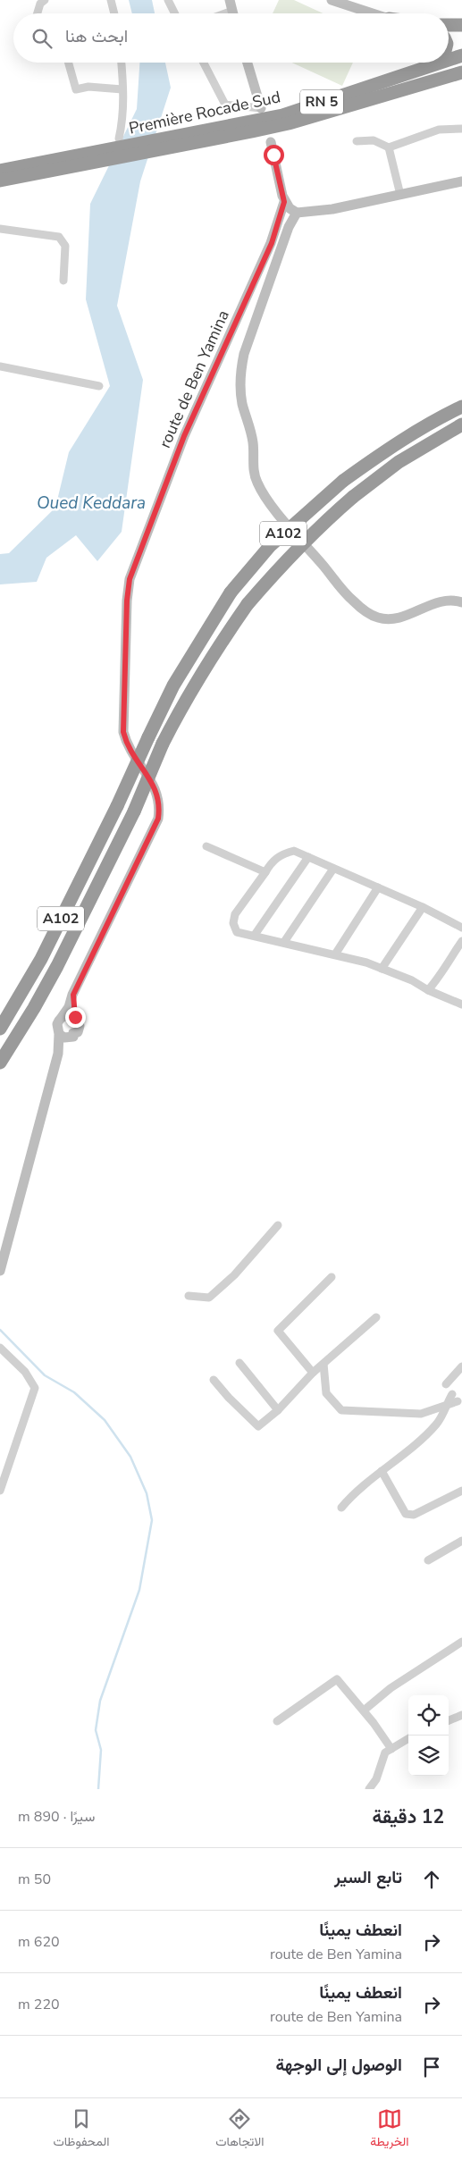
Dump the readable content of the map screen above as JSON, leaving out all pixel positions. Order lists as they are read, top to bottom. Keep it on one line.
{"streets":{"highway":["RN 5","Première Rocade Sud","A102"],"street":["route de Ben Yamina"]},"water":["Oued Keddara"],"page":{"search":"ابحث هنا","heading":["12 دقيقة","سيرًا · 890 m"],"list":[["تابع السير","50 m"],["انعطف يمينًا","route de Ben Yamina","620 m"],["انعطف يمينًا","route de Ben Yamina","220 m"],"الوصول إلى الوجهة"],"nav":["الخريطة","الاتجاهات","المحفوظات"]}}
